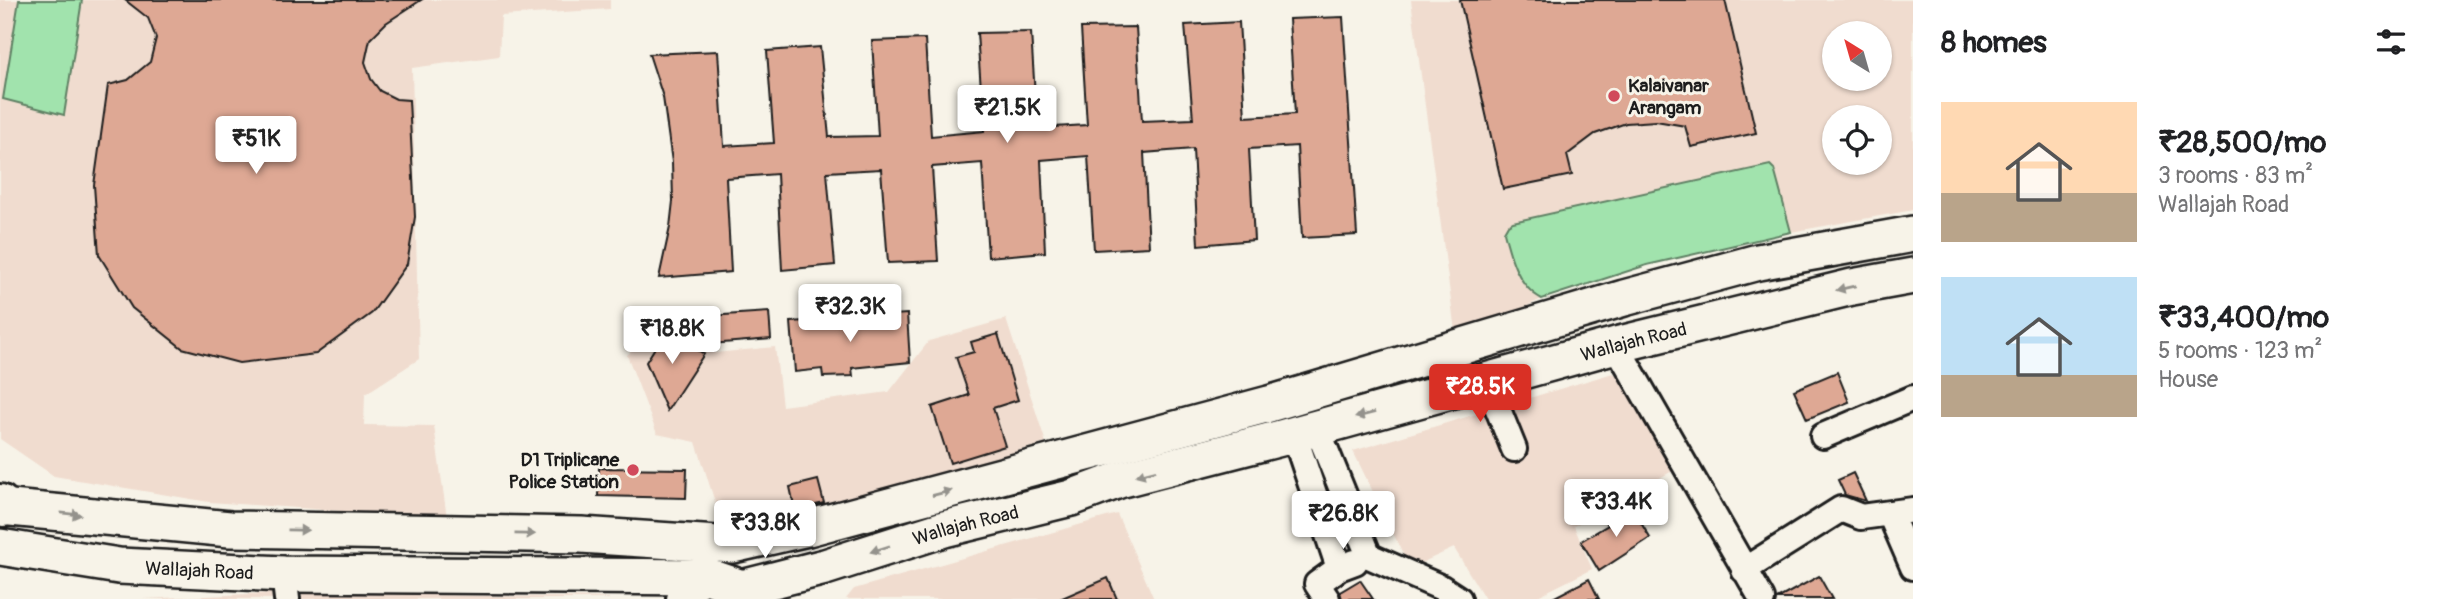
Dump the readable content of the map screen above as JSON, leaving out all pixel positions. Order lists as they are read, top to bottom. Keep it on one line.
{"streets":{"main road":["Wallajah Road"]},"places":["Kalaivanar Arangam","D1 Triplicane Police Station"],"north":"top left","page":{"heading":"8 homes","list":[{"name":"₹28,500/mo","note":"3 rooms · 83 m² · Wallajah Road"},{"name":"₹33,400/mo","note":"5 rooms · 123 m² · House"}],"price":["₹21.5K","₹51K","₹32.3K","₹18.8K","₹28.5K","₹33.4K","₹26.8K","₹33.8K"]}}
